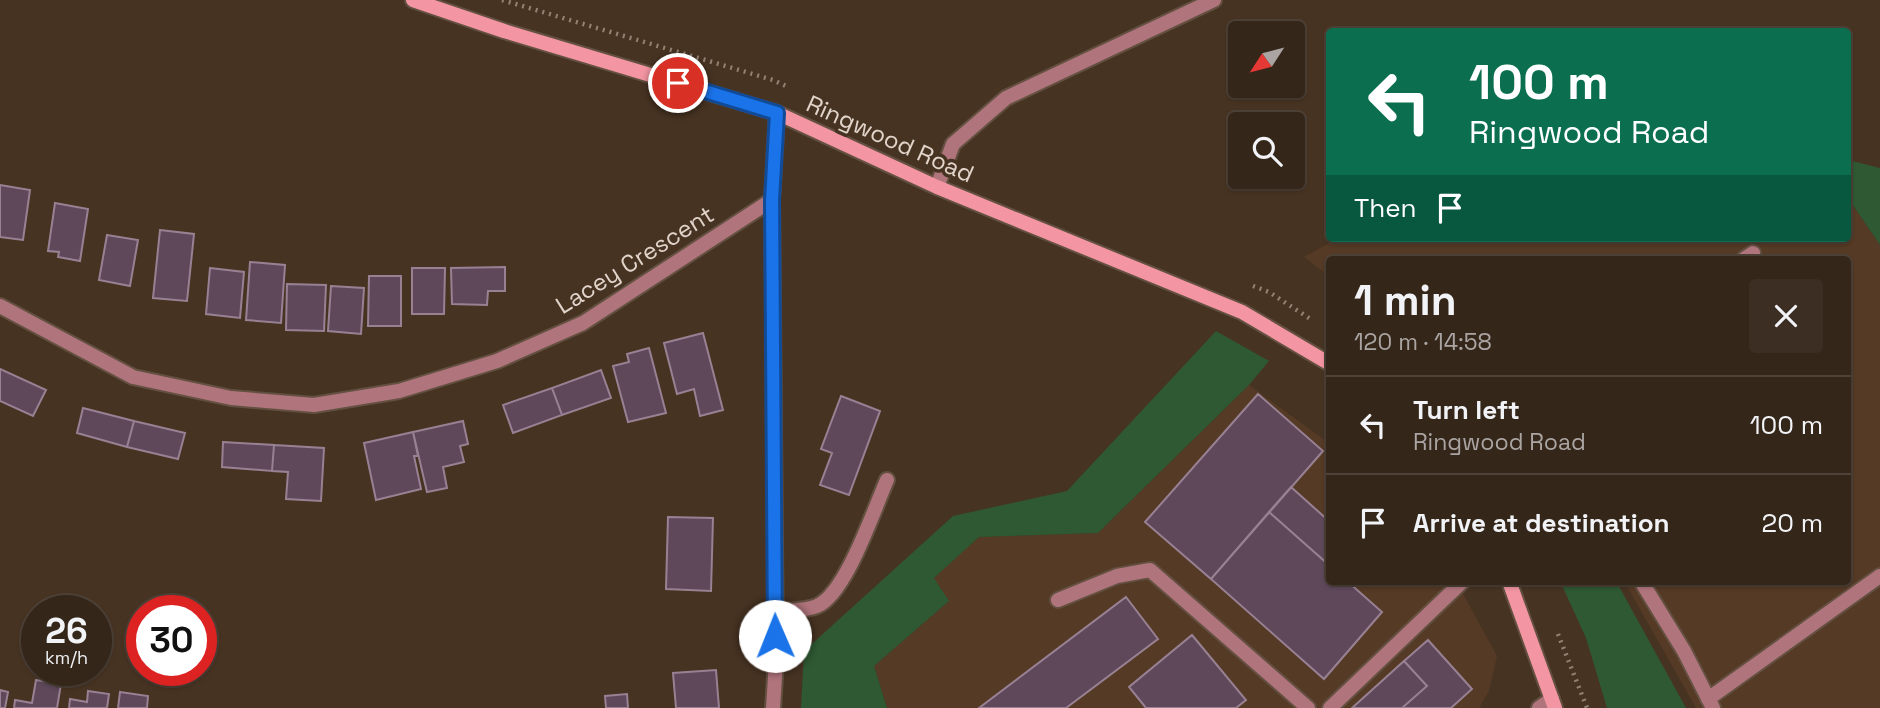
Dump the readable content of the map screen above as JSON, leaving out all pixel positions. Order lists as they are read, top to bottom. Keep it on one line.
{"streets":{"main road":["Ringwood Road"],"street":["Lacey Crescent"]},"north":"bottom left","page":{"turn":["100 m","Ringwood Road"],"then":"Then","heading":["1 min","120 m · 14:58"],"list":[{"name":"Turn left","note":"Ringwood Road","value":"100 m"},{"name":"Arrive at destination","value":"20 m"}],"speed":"26 km/h","limit":"30"}}
